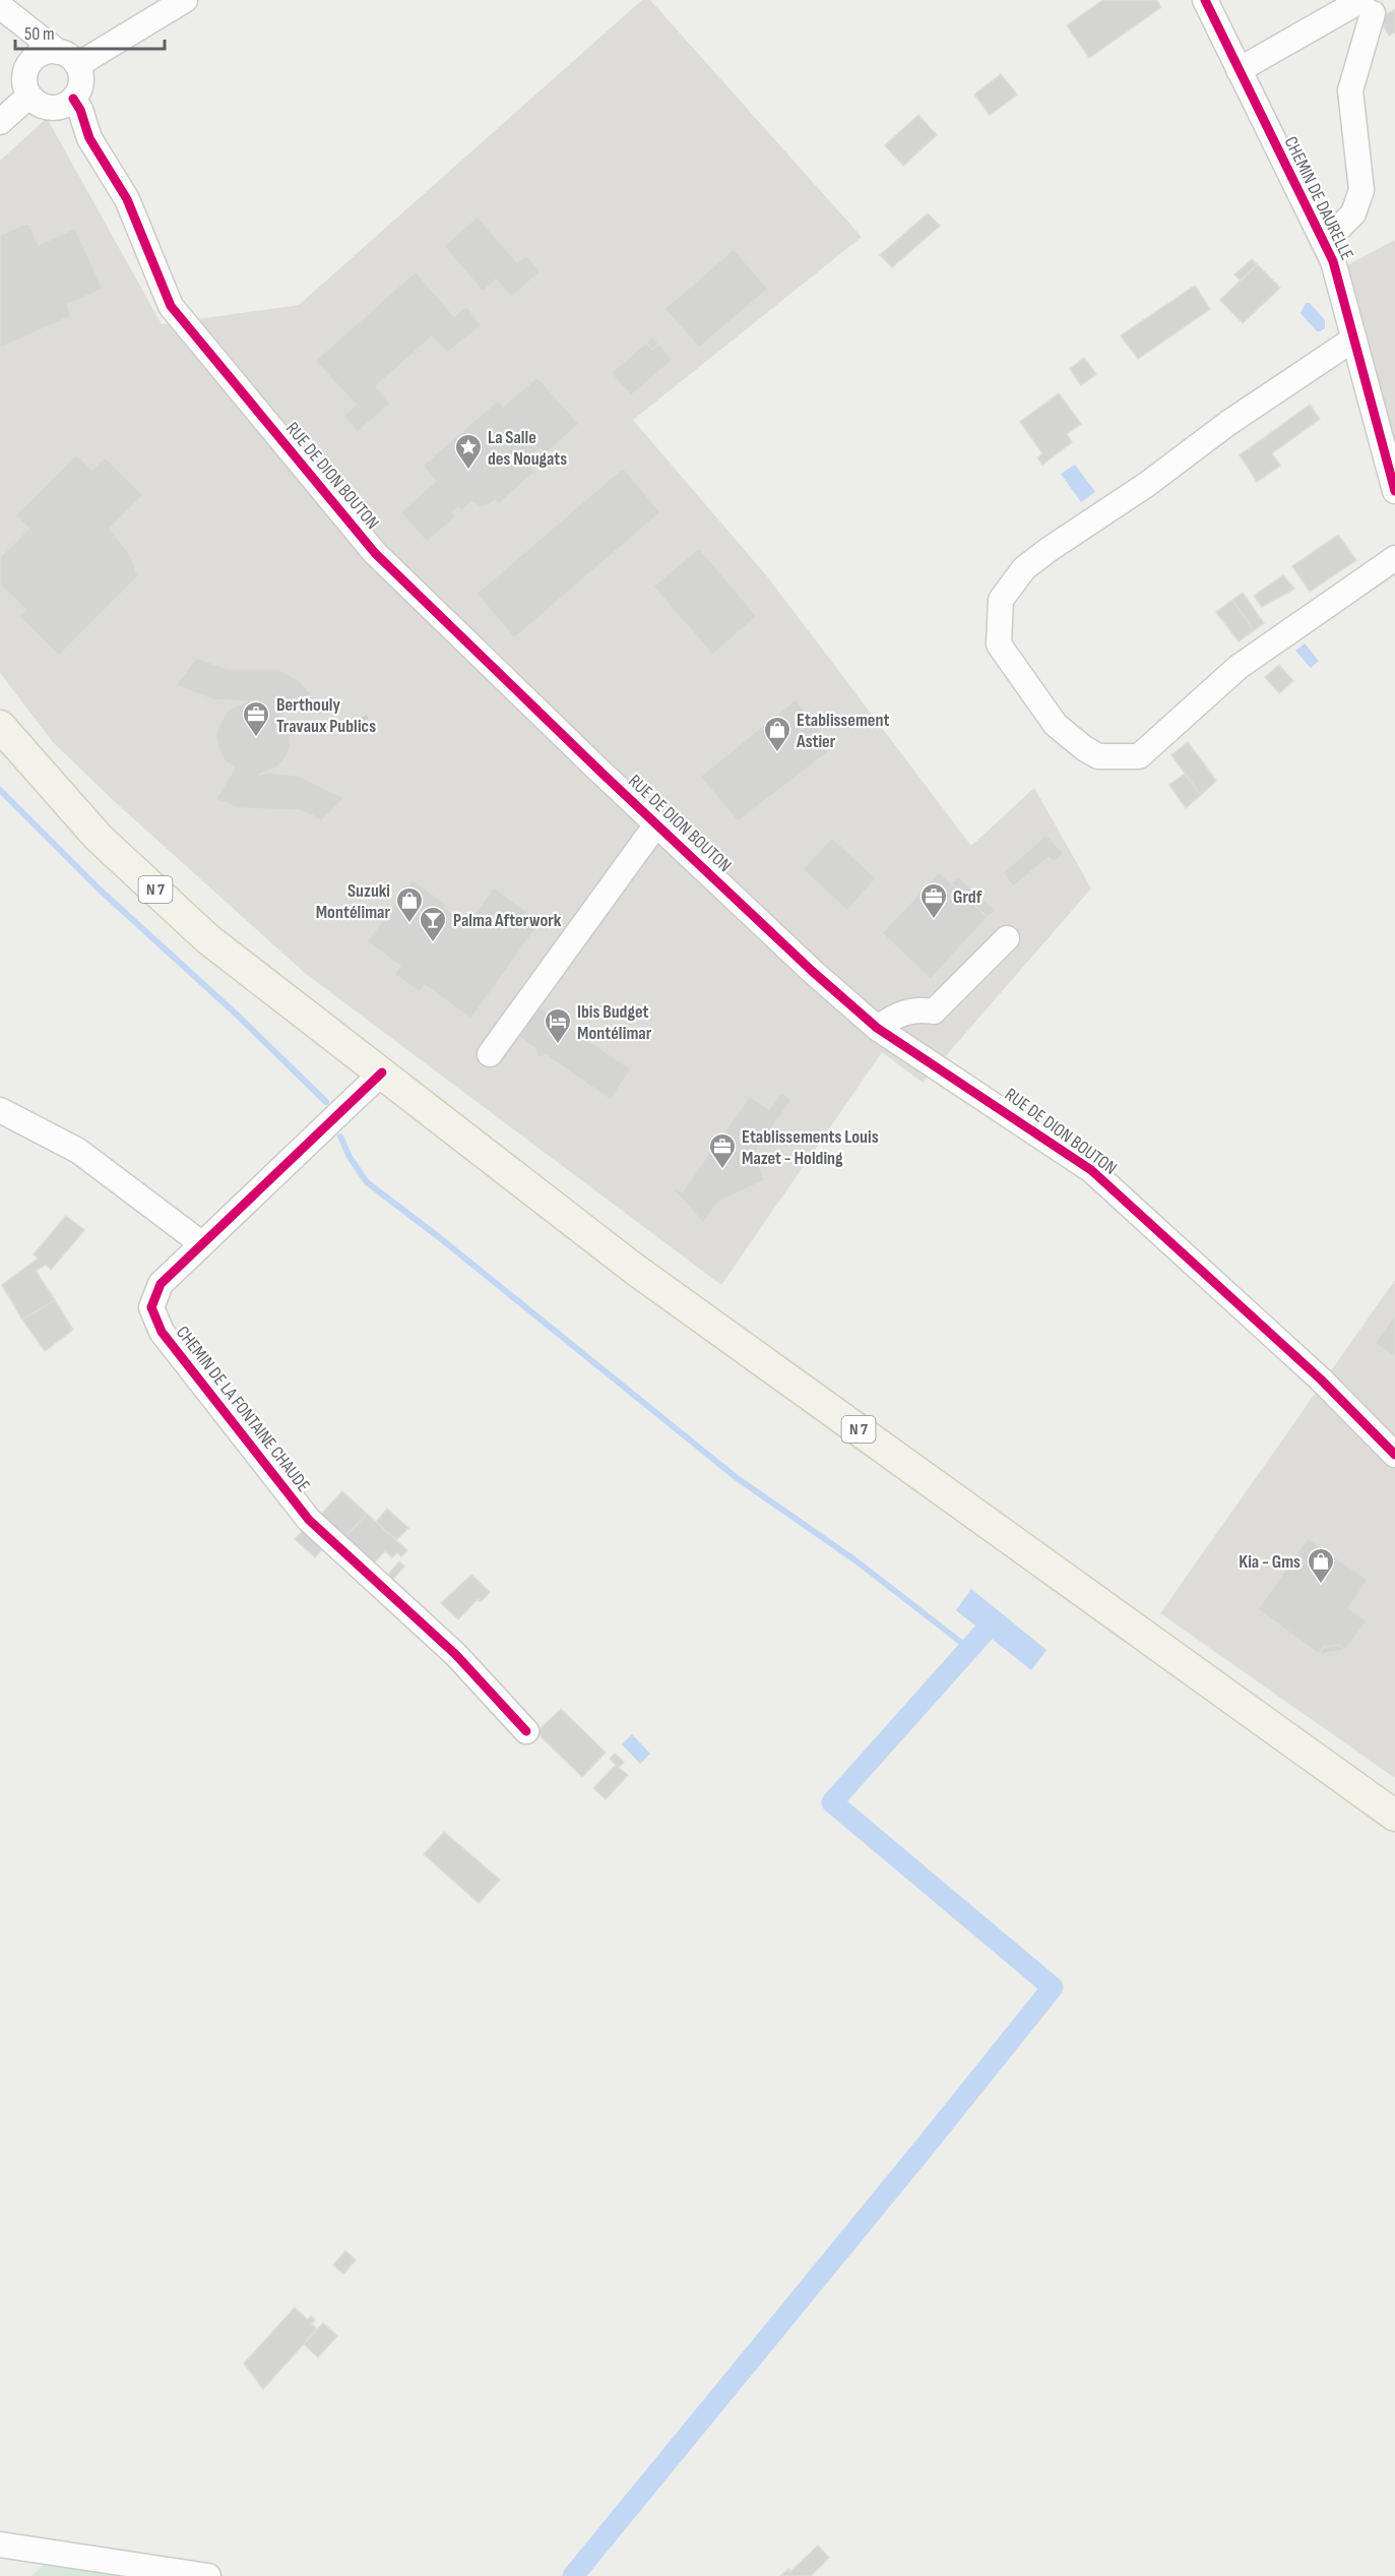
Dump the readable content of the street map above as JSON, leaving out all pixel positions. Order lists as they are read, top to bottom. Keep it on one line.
{"streets":{"main road":["N 7"],"street":["CHEMIN DE DAURELLE","RUE DE DION BOUTON","CHEMIN DE LA FONTAINE CHAUDE"]},"crossings":[["N 7","CHEMIN DE LA FONTAINE CHAUDE"]],"places":{"place":["La Salle des Nougats"],"office":["Berthouly Travaux Publics","Grdf","Etablissements Louis Mazet - Holding"],"shop":["Etablissement Astier","Suzuki Montélimar","Kia - Gms"],"bar":["Palma Afterwork"],"hotel":["Ibis Budget Montélimar"]},"scale_bar":"50 m"}
